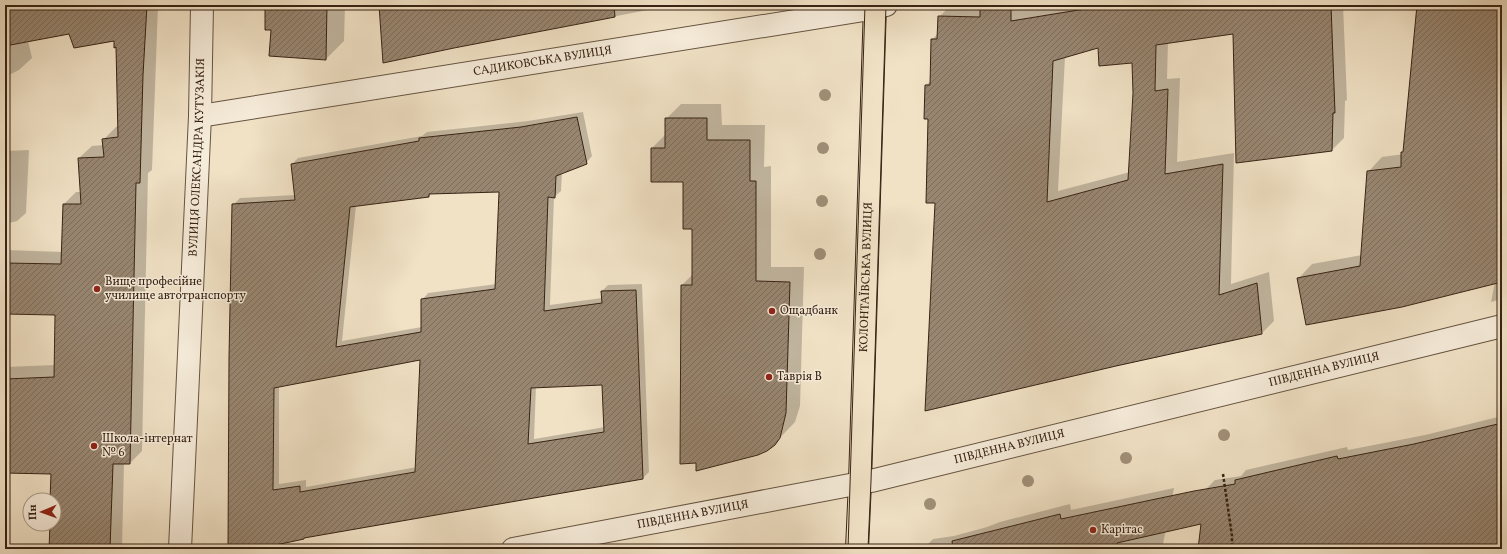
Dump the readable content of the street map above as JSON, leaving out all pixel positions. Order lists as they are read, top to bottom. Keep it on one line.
{"streets":{"main road":["КОЛОНТАЇВСЬКА ВУЛИЦЯ"],"street":["САДИКОВСЬКА ВУЛИЦЯ","ВУЛИЦЯ ОЛЕКСАНДРА КУТУЗАКІЯ","ПІВДЕННА ВУЛИЦЯ"]},"crossings":[["САДИКОВСЬКА ВУЛИЦЯ","ВУЛИЦЯ ОЛЕКСАНДРА КУТУЗАКІЯ"],["САДИКОВСЬКА ВУЛИЦЯ","КОЛОНТАЇВСЬКА ВУЛИЦЯ"],["КОЛОНТАЇВСЬКА ВУЛИЦЯ","ПІВДЕННА ВУЛИЦЯ"]],"places":["Вище професійне училище автотранспорту","Ощадбанк","Таврія В","Школа-інтернат № 6","Карітас"],"north":"left"}
